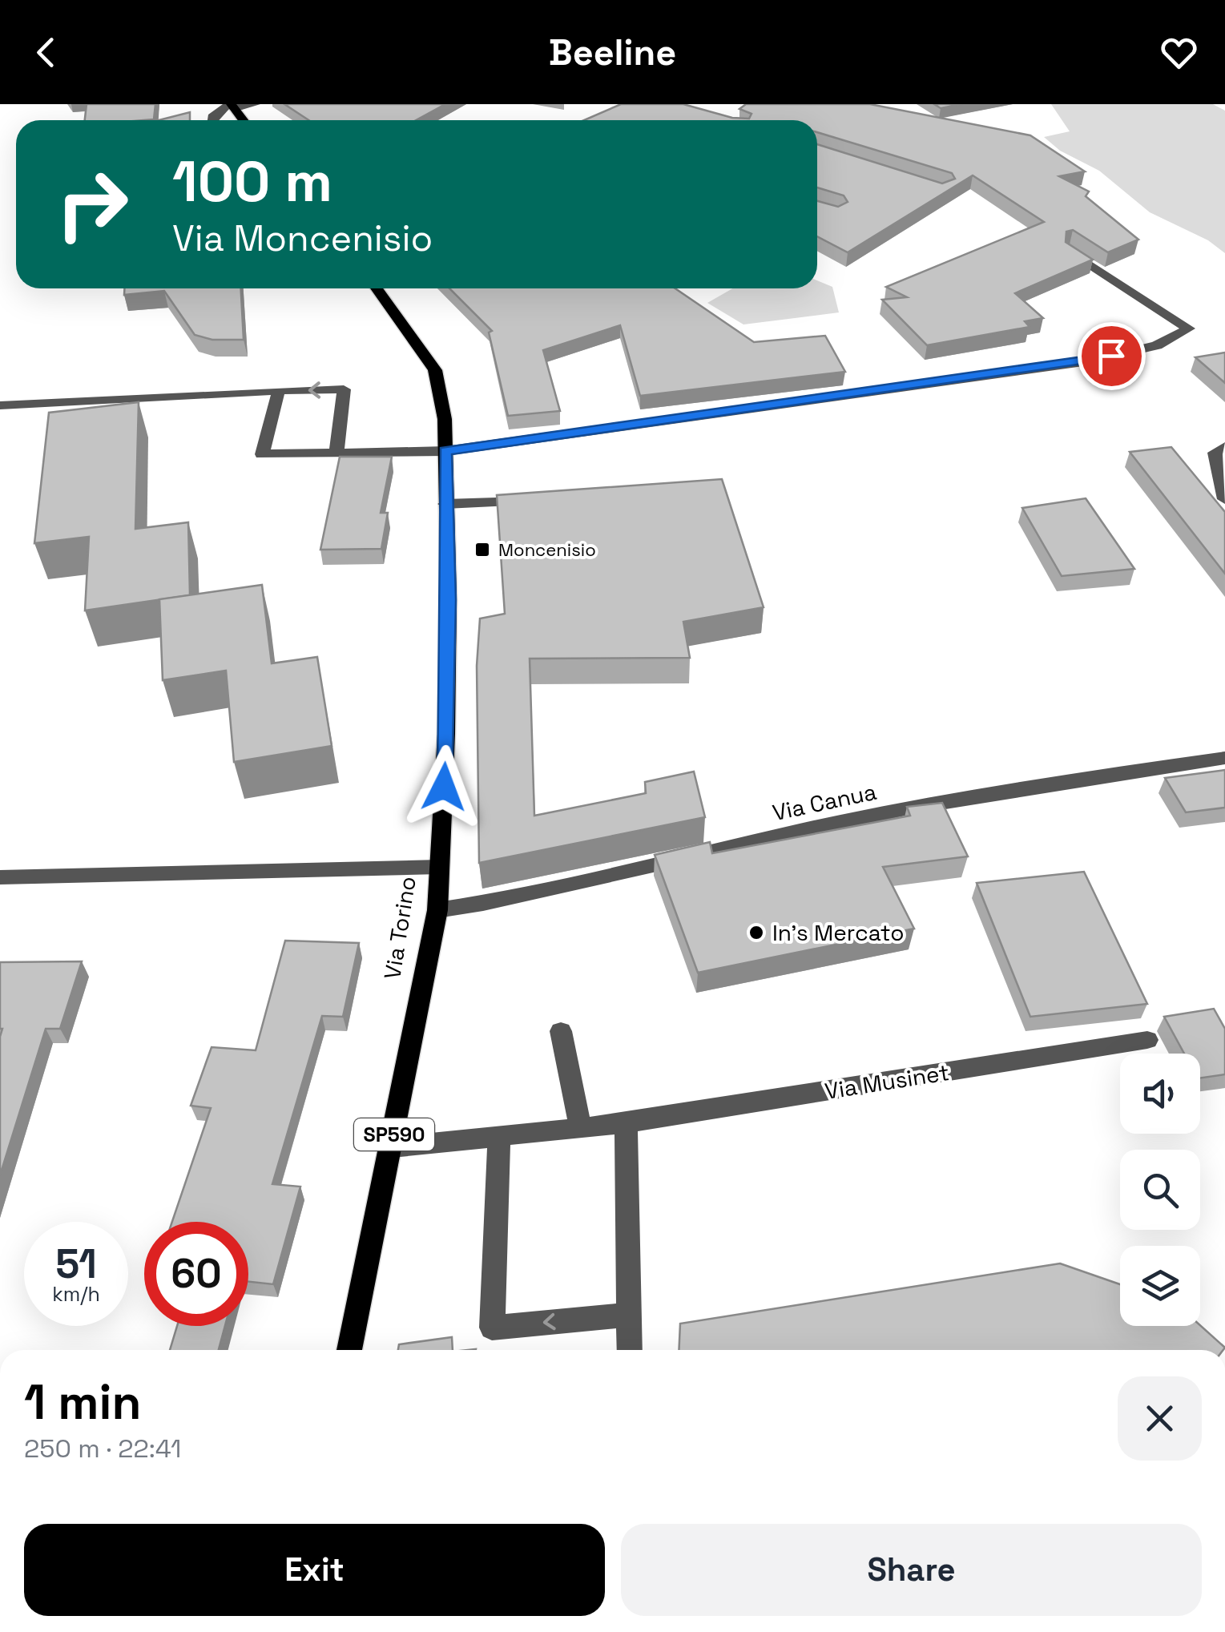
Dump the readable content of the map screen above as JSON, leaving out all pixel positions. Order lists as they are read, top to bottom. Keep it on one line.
{"streets":{"main road":["Via Torino","SP590"],"street":["Via Canua","Via Musinet"]},"crossings":[["Via Canua","Via Torino"],["Via Torino","Via Musinet"]],"places":{"transit":["Moncenisio"],"other":["In's Mercato"]},"page":{"header":"Beeline","turn":["100 m","Via Moncenisio"],"speed":"51 km/h","limit":"60","heading":["1 min","250 m · 22:41"],"buttons":["Exit","Share"]}}
